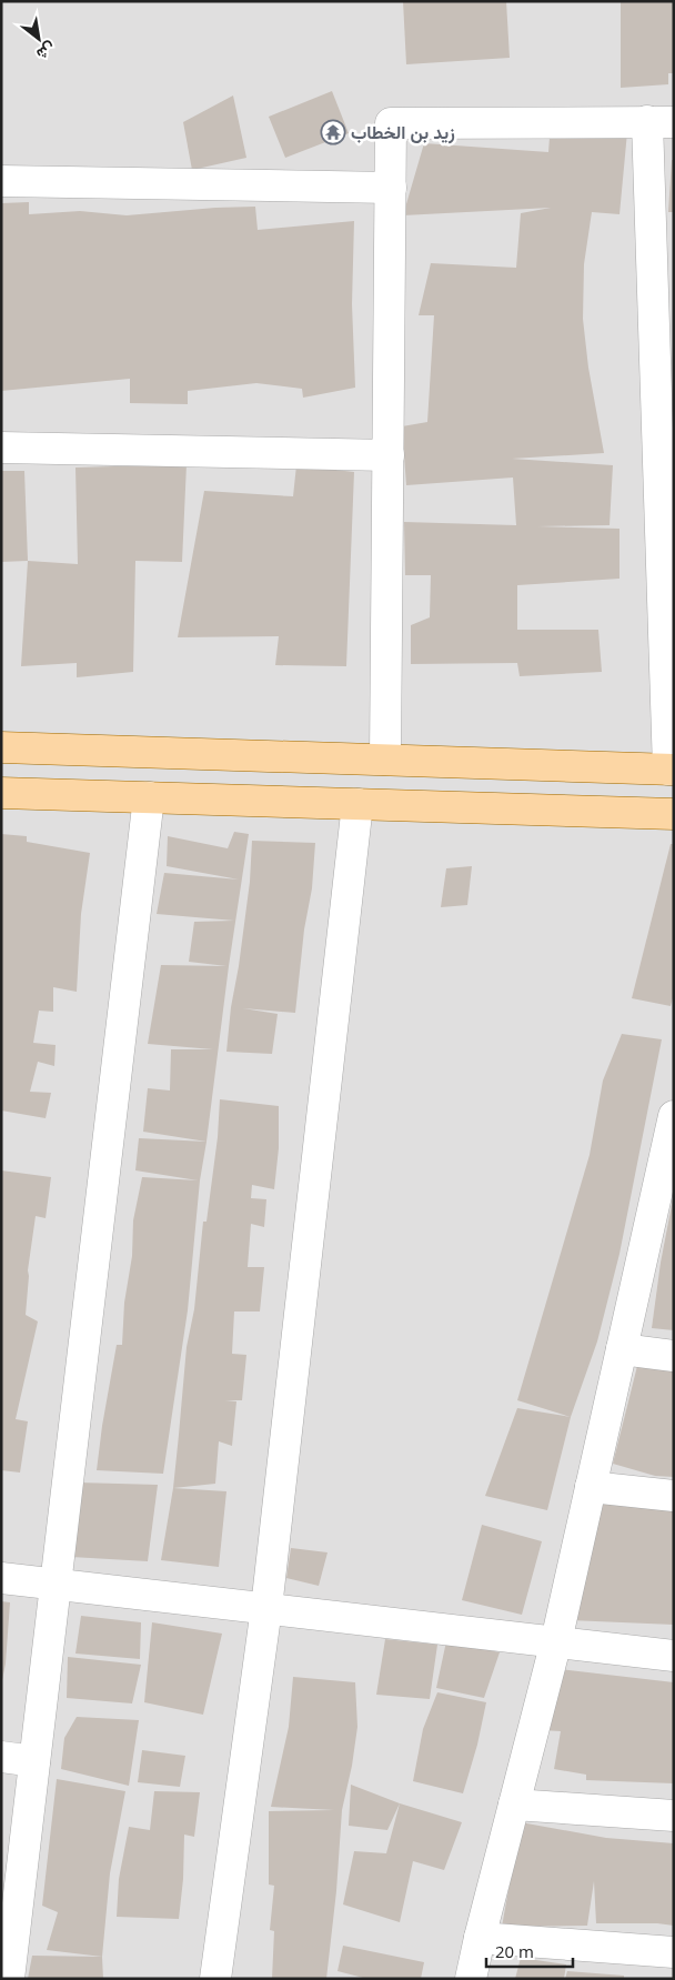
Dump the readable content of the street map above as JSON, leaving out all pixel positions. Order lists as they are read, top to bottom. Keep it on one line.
{"places":{"temple":["زيد بن الخطاب"]},"scale_bar":"20 m","north":"bottom right"}
